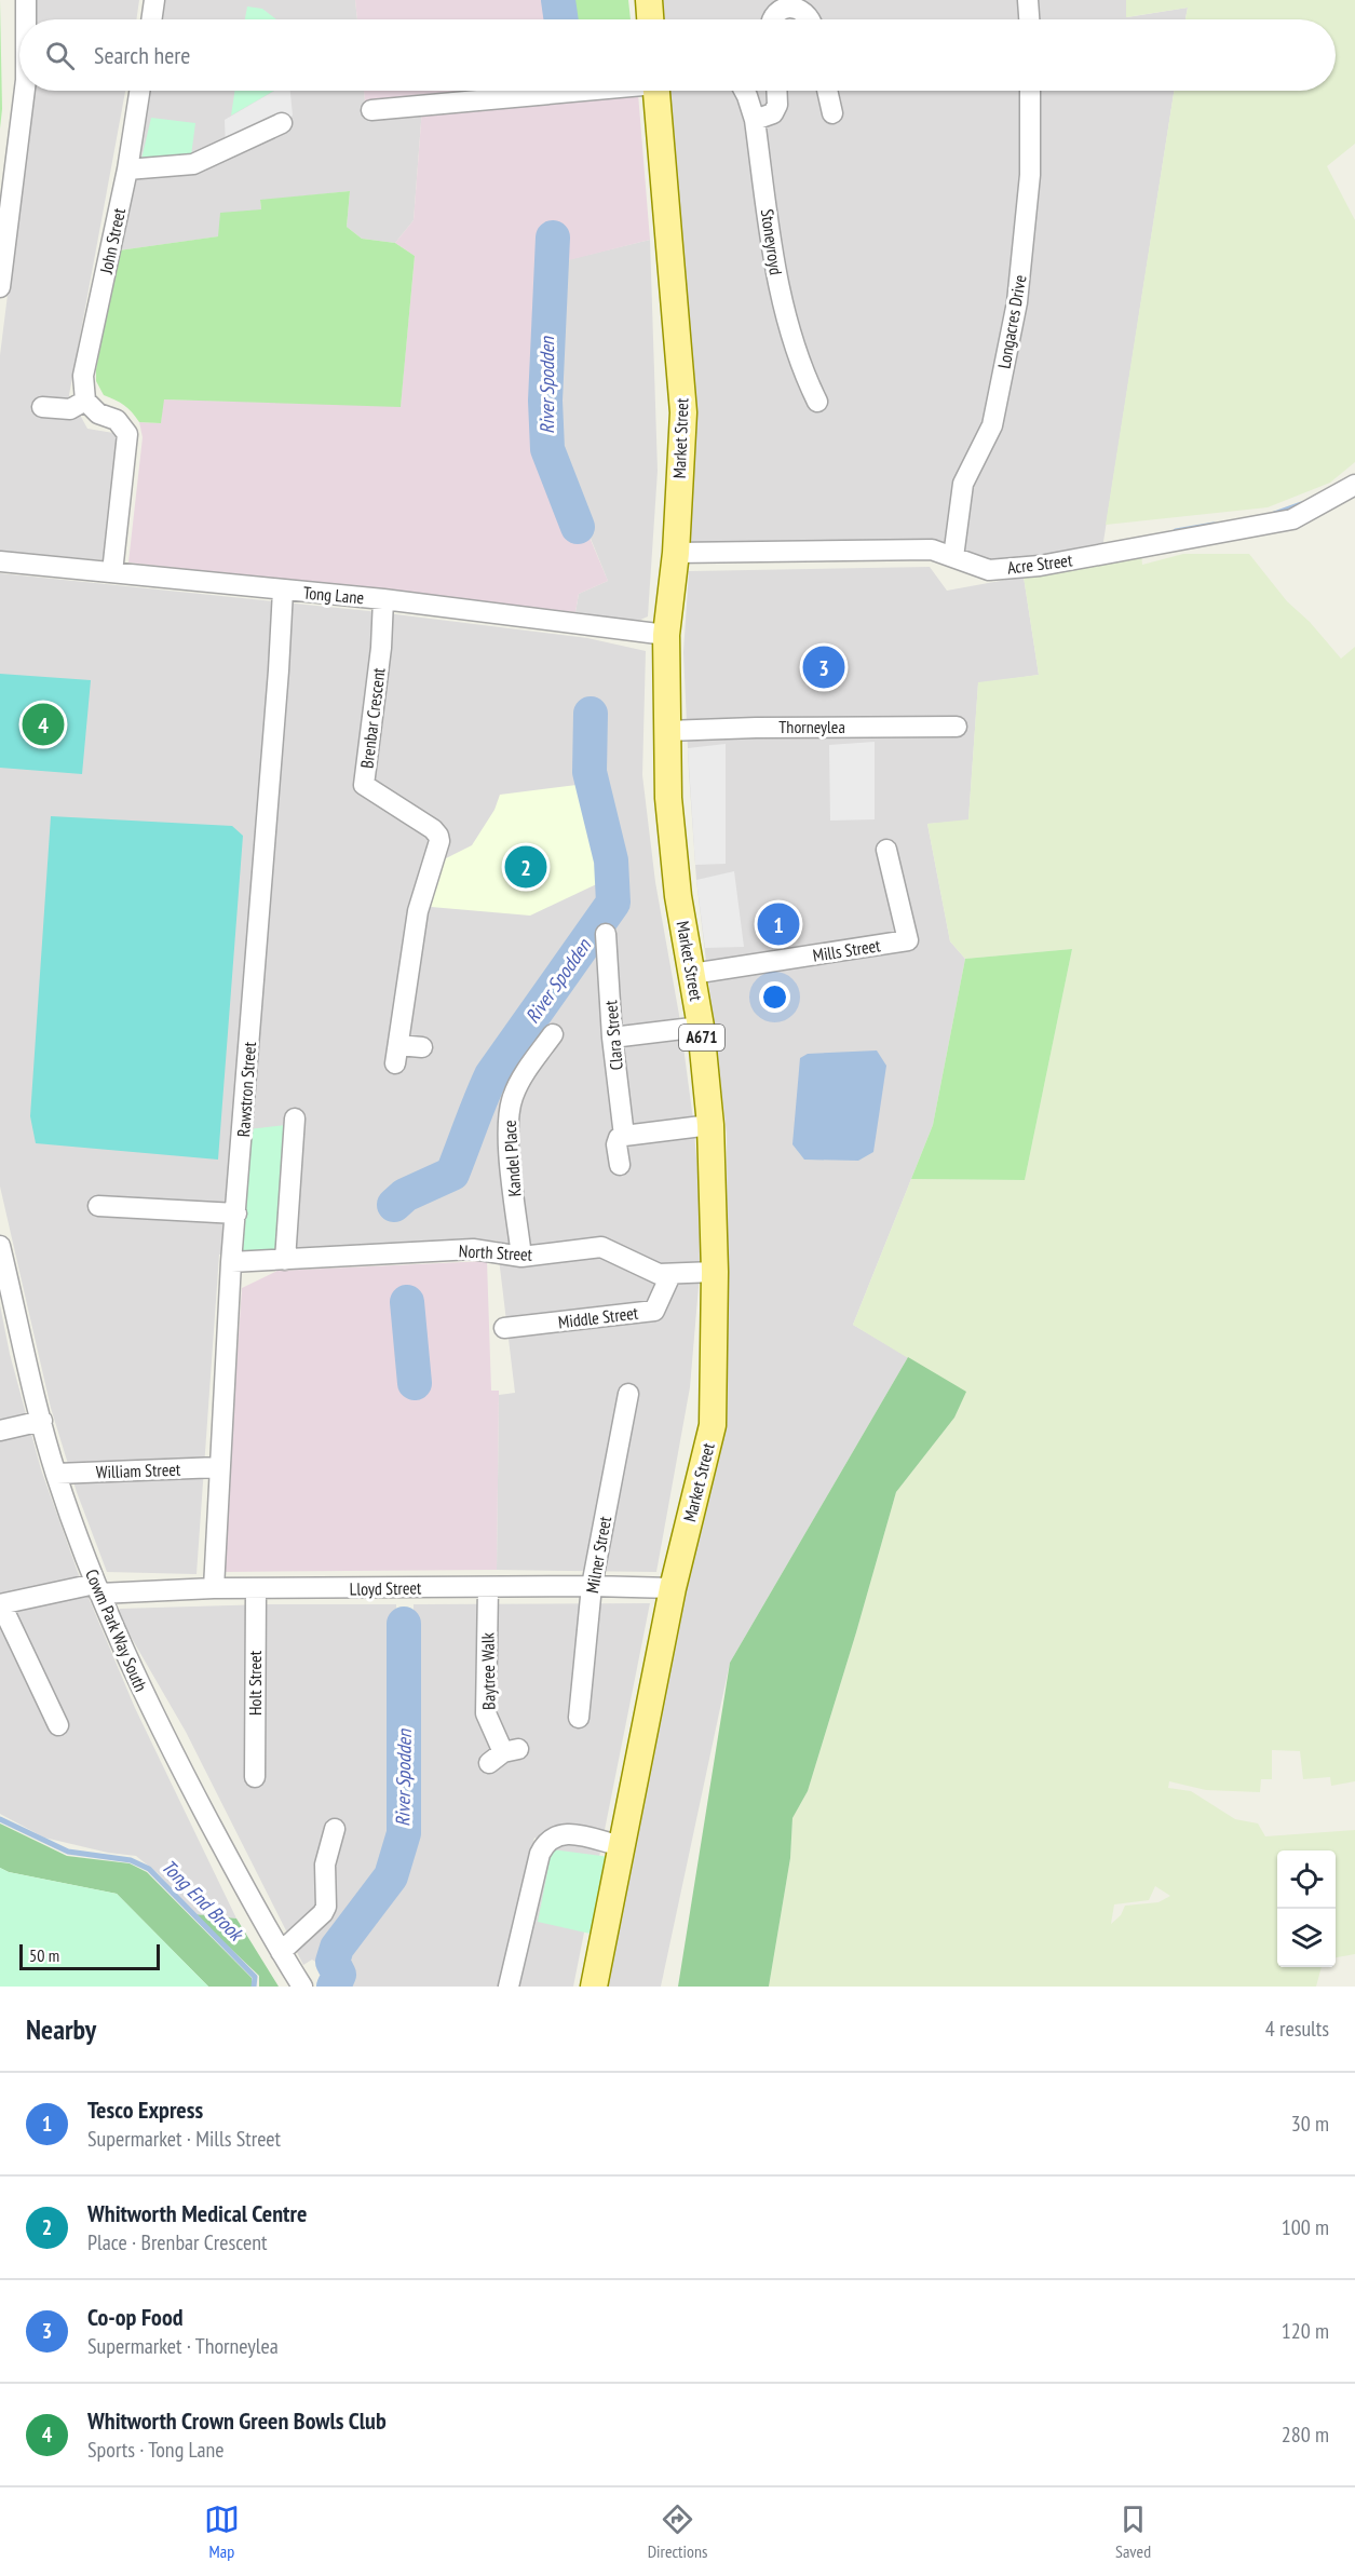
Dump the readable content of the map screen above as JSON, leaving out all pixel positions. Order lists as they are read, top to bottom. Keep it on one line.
{"streets":{"main road":["Market Street","A671"],"street":["John Street","Stoneyroyd","Longacres Drive","Acre Street","Tong Lane","Brenbar Crescent","Thorneylea","Mills Street","Clara Street","Rawstron Street","Kandel Place","North Street","Middle Street","William Street","Milner Street","Lloyd Street","Cowm Park Way South","Baytree Walk","Holt Street"]},"crossings":[["Longacres Drive","Acre Street"],["Market Street","Acre Street"],["Market Street","Tong Lane"],["Market Street","Thorneylea"],["Market Street","Mills Street"],["Market Street","North Street"],["Market Street","Lloyd Street"],["Tong Lane","Brenbar Crescent"],["Tong Lane","Rawstron Street"],["Rawstron Street","North Street"],["Rawstron Street","William Street"],["Rawstron Street","Lloyd Street"],["Kandel Place","North Street"],["North Street","Middle Street"],["William Street","Cowm Park Way South"],["Milner Street","Lloyd Street"],["Lloyd Street","Cowm Park Way South"],["Lloyd Street","Baytree Walk"],["Lloyd Street","Holt Street"]],"water":["River Spodden","Tong End Brook"],"scale_bar":"50 m","page":{"search":"Search here","pins":["3","4","2","1"],"scale":"50 m","heading":["Nearby","4 results"],"list":[{"mark":"1","name":"Tesco Express","note":"Supermarket · Mills Street","value":"30 m"},{"mark":"2","name":"Whitworth Medical Centre","note":"Place · Brenbar Crescent","value":"100 m"},{"mark":"3","name":"Co-op Food","note":"Supermarket · Thorneylea","value":"120 m"},{"mark":"4","name":"Whitworth Crown Green Bowls Club","note":"Sports · Tong Lane","value":"280 m"}],"nav":["Map","Directions","Saved"]}}
